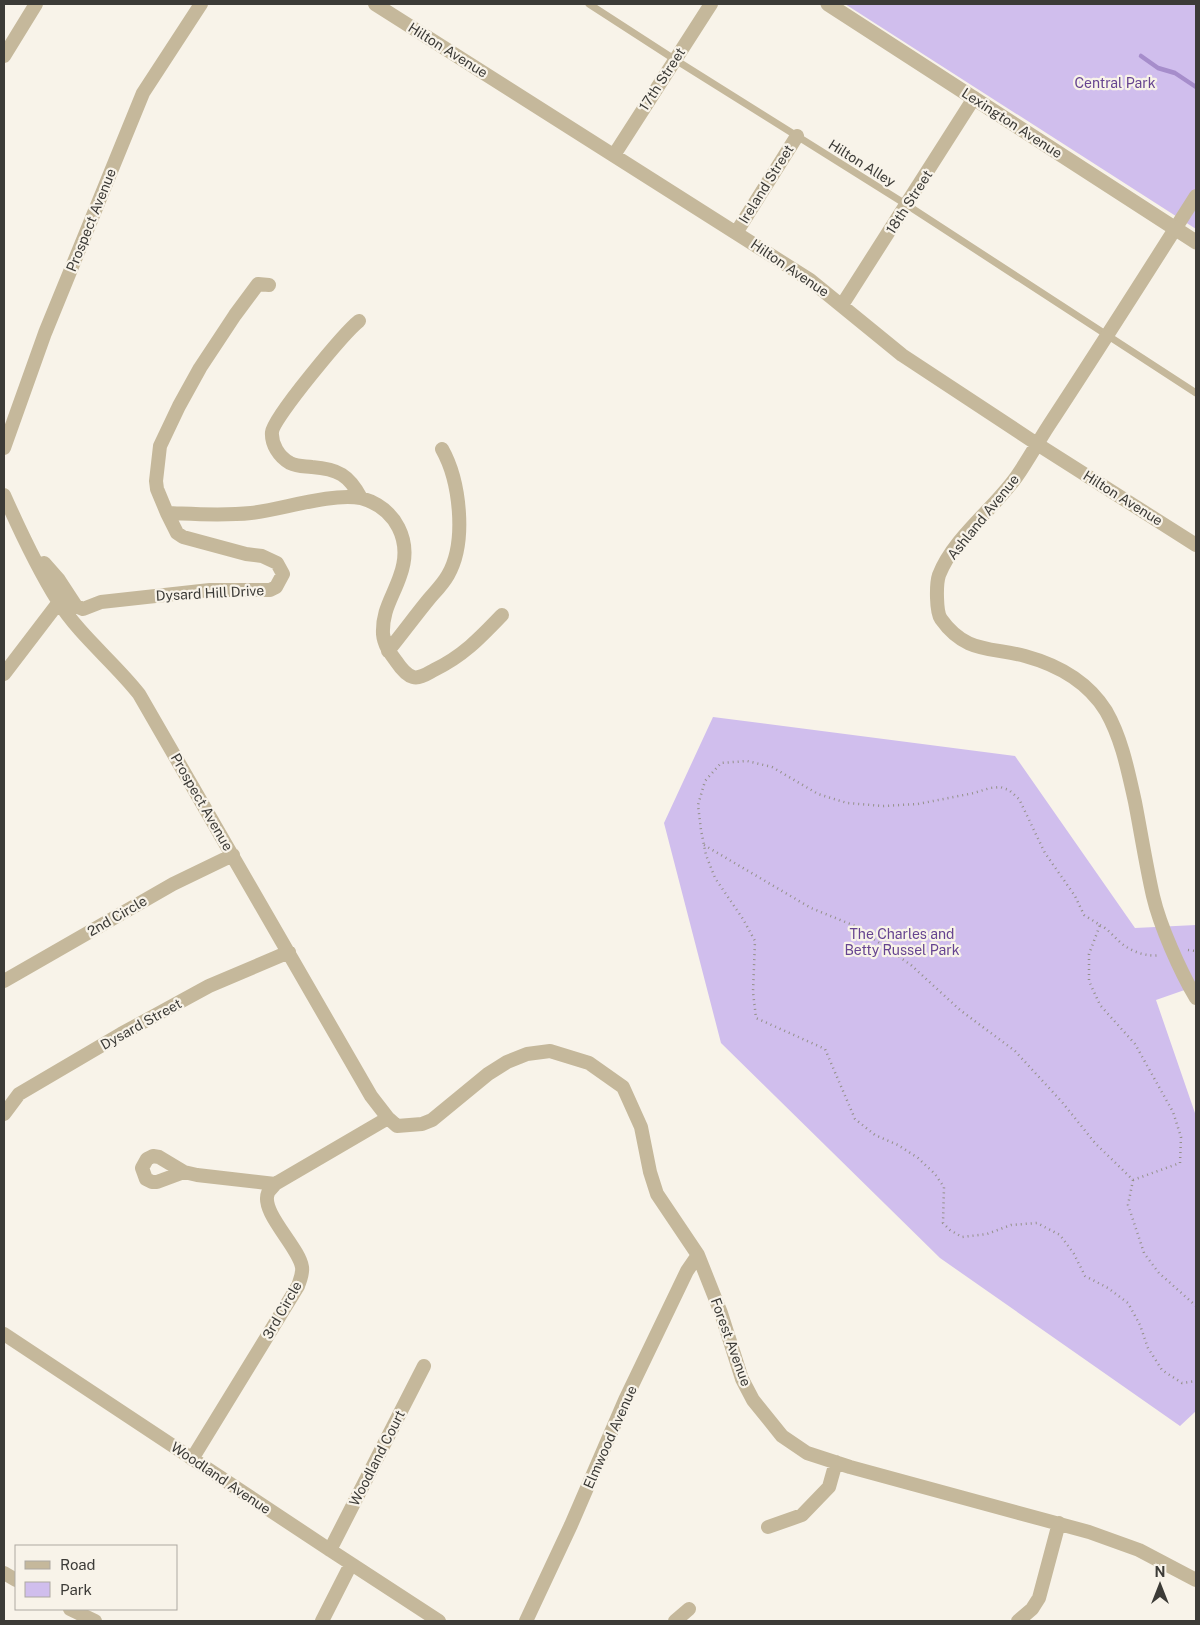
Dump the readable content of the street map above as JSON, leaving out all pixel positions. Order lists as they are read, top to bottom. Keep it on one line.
{"streets":{"street":["Hilton Avenue","17th Street","Lexington Avenue","Ireland Street","18th Street","Prospect Avenue","Ashland Avenue","Dysard Hill Drive","2nd Circle","Dysard Street","3rd Circle","Forest Avenue","Elmwood Avenue","Woodland Court","Woodland Avenue"],"lane":["Hilton Alley"]},"crossings":[["Hilton Avenue","17th Street"],["Hilton Avenue","Ireland Street"],["Hilton Avenue","18th Street"],["Hilton Avenue","Ashland Avenue"],["17th Street","Hilton Alley"],["Lexington Avenue","18th Street"],["Lexington Avenue","Ashland Avenue"],["Hilton Alley","Ireland Street"],["Hilton Alley","18th Street"],["Hilton Alley","Ashland Avenue"],["Prospect Avenue","Dysard Hill Drive"],["Prospect Avenue","2nd Circle"],["Prospect Avenue","Dysard Street"],["Prospect Avenue","Forest Avenue"],["3rd Circle","Woodland Avenue"],["Forest Avenue","Elmwood Avenue"],["Woodland Court","Woodland Avenue"]],"parks":["Central Park","The Charles and Betty Russel Park"],"legend":["Road","Park"],"north":"top"}
